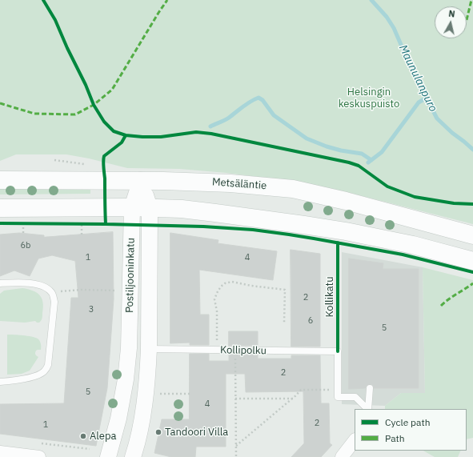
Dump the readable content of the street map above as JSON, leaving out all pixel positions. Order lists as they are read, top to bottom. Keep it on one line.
{"streets":{"main road":["Metsäläntie"],"street":["Postiljooninkatu"],"lane":["Kollipolku"],"cycle path":["Kollikatu"]},"crossings":[["Metsäläntie","Postiljooninkatu"],["Postiljooninkatu","Kollipolku"]],"water":["Maunulanpuro"],"parks":["Helsingin keskuspuisto"],"places":["Tandoori Villa","Alepa"],"house_numbers":["6b","1","4","2","3","6","5","2","5","4","2","1"],"legend":["Cycle path","Path"],"north":"top"}
